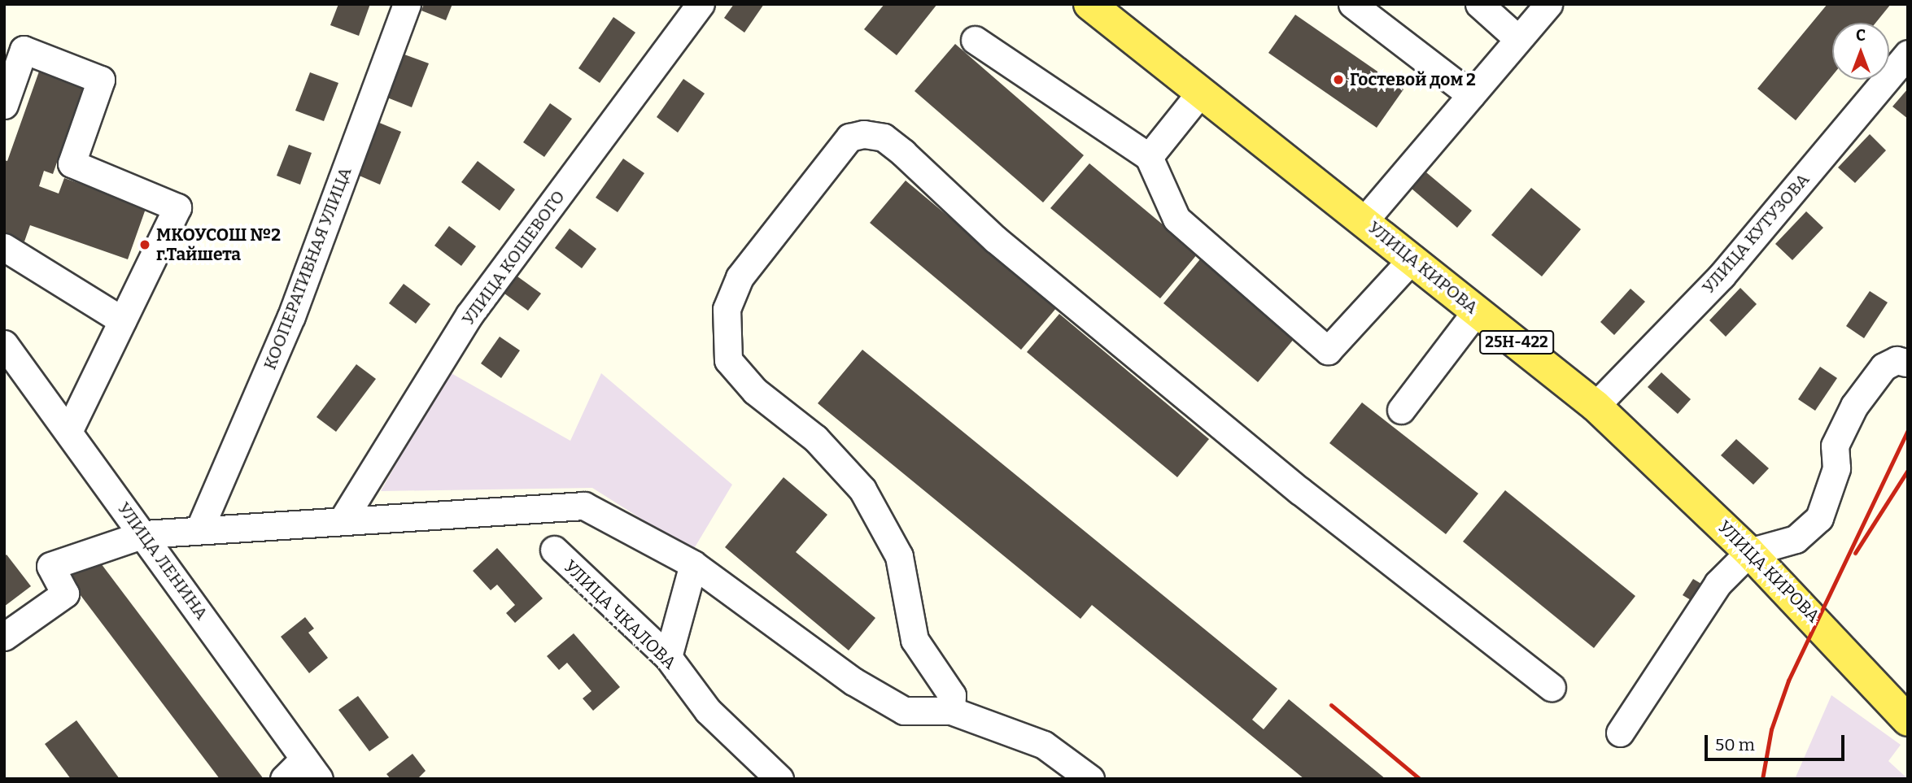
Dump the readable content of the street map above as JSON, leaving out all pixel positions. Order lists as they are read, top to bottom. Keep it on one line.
{"streets":{"main road":["УЛИЦА КИРОВА","25Н-422"],"street":["УЛИЦА КУТУЗОВА","УЛИЦА КОШЕВОГО","КООПЕРАТИВНАЯ УЛИЦА","УЛИЦА ЛЕНИНА","УЛИЦА ЧКАЛОВА"]},"crossings":[["УЛИЦА КУТУЗОВА","УЛИЦА КИРОВА"]],"places":["Гостевой дом 2","МКОУСОШ №2 г.Тайшета"],"scale_bar":"50 m","north":"top"}
